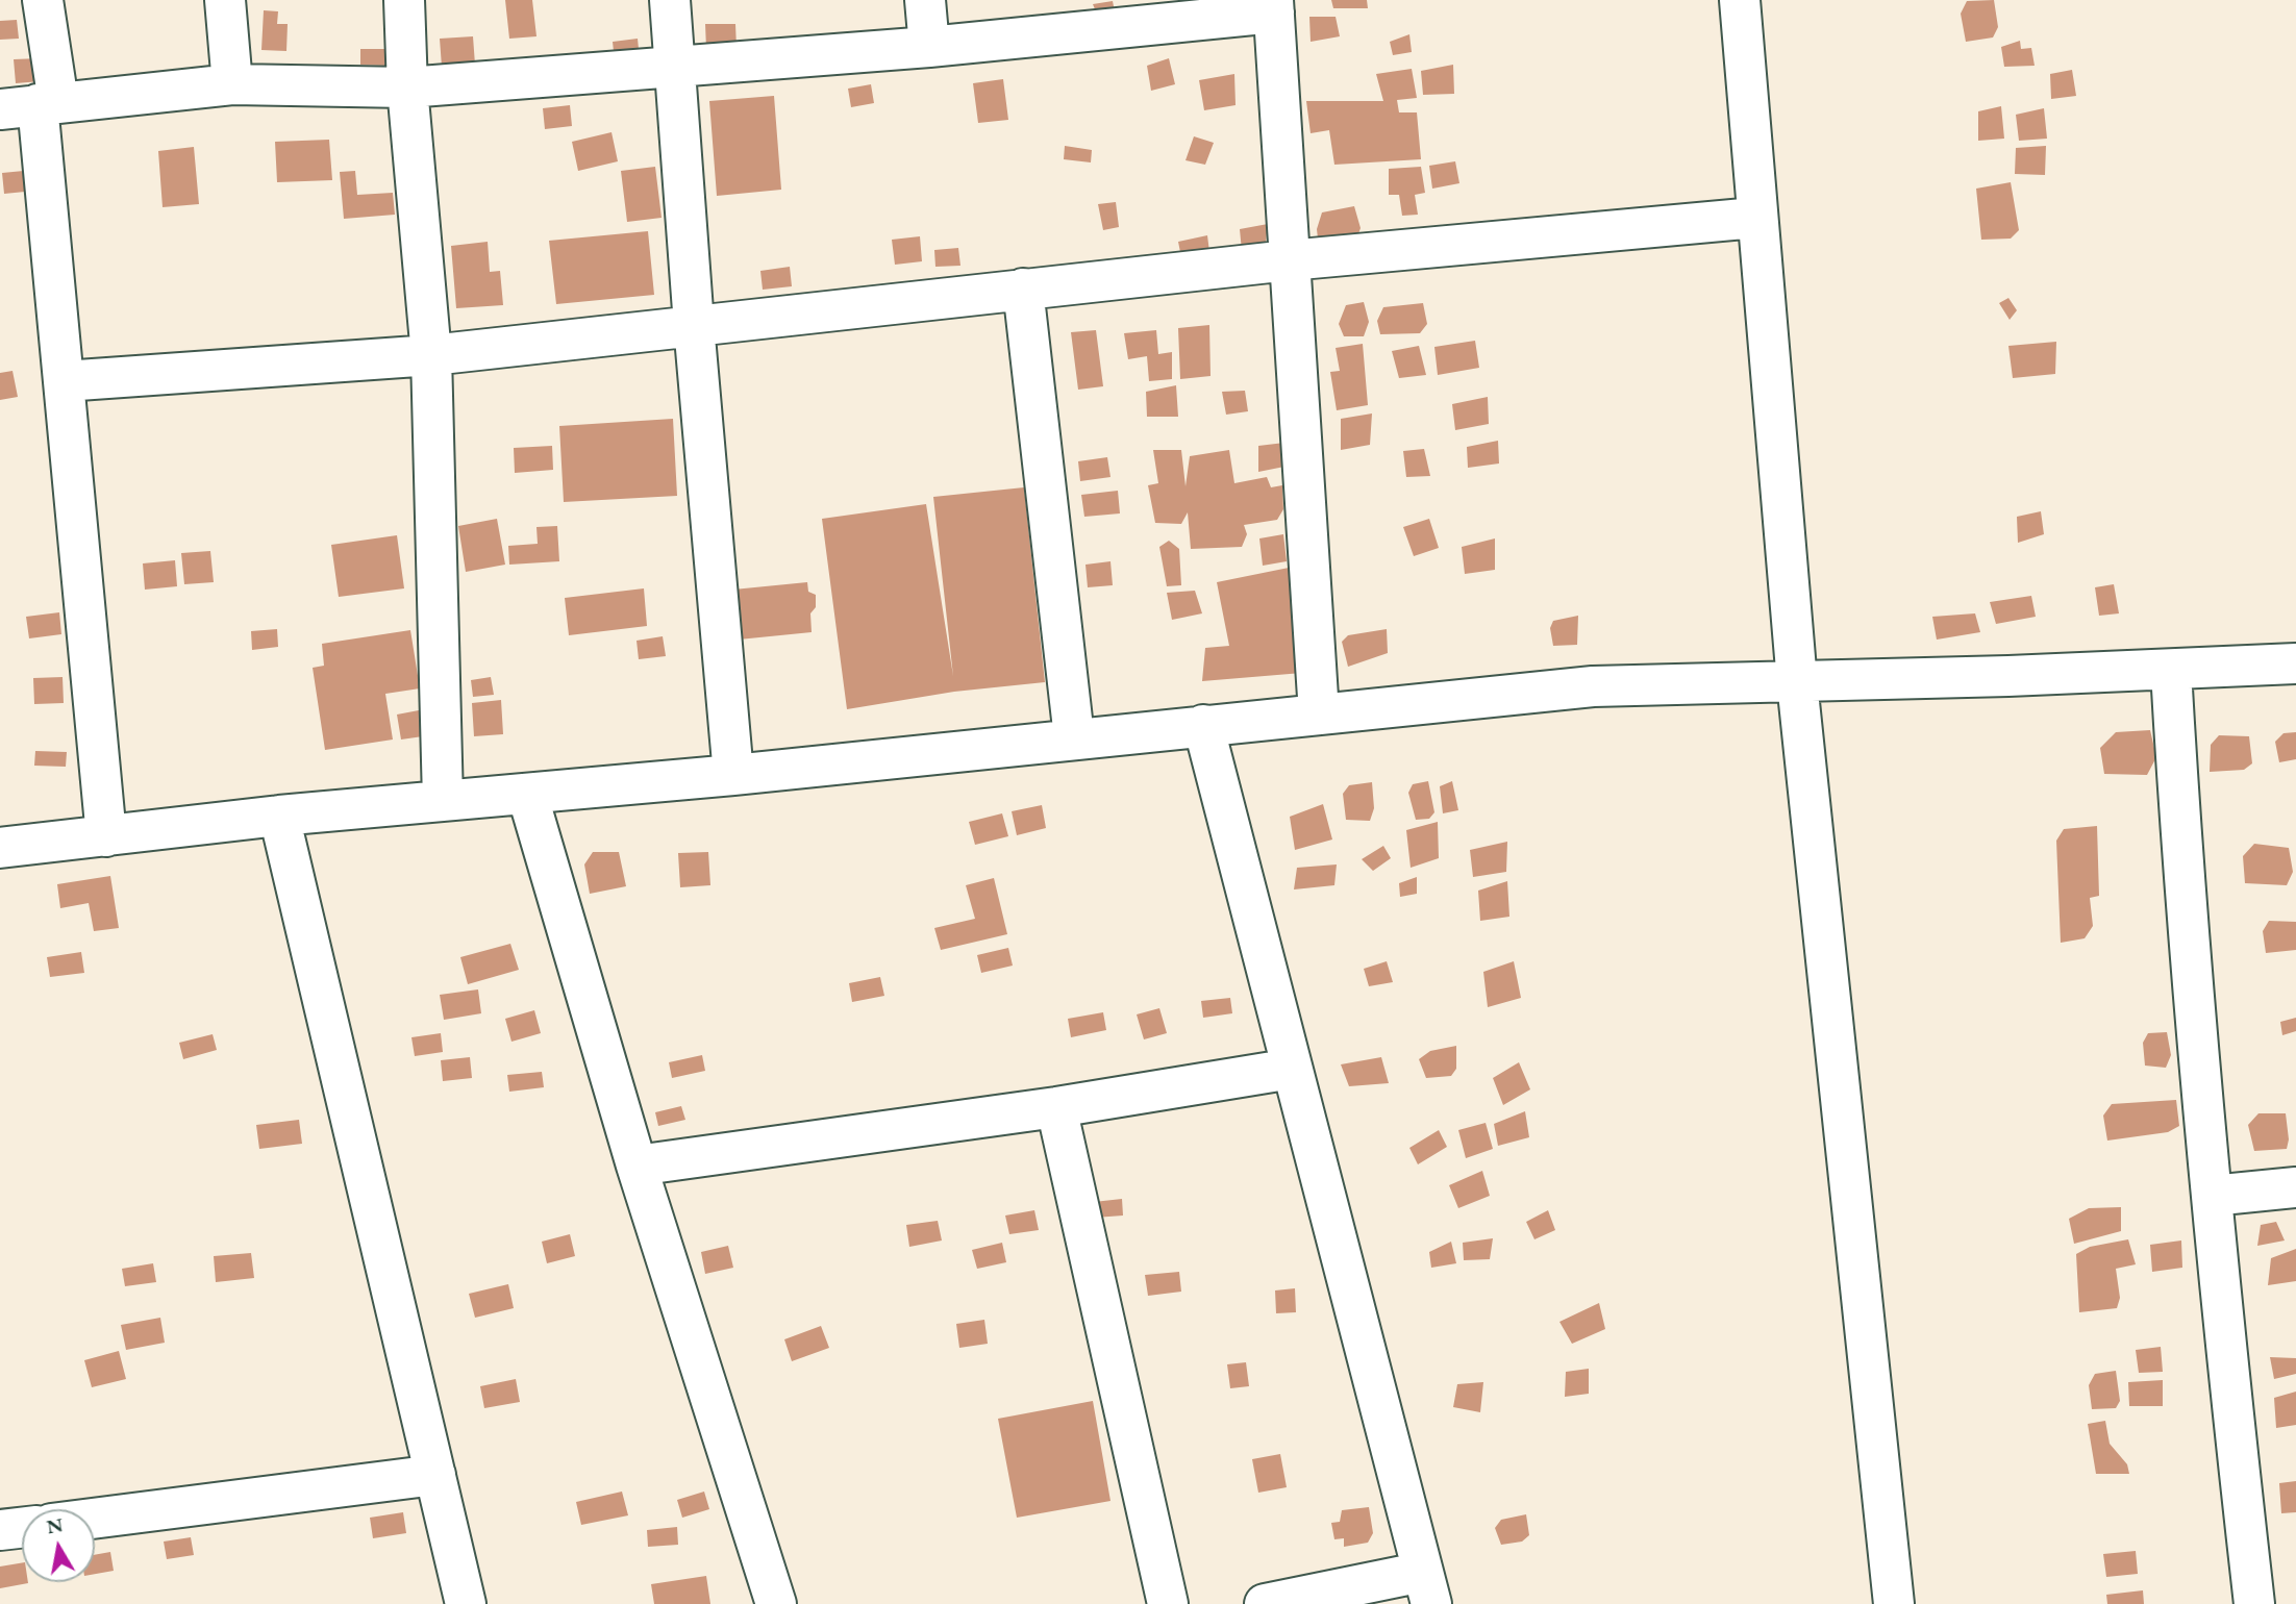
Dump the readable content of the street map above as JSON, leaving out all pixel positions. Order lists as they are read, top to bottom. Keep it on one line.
{"north":"top"}
